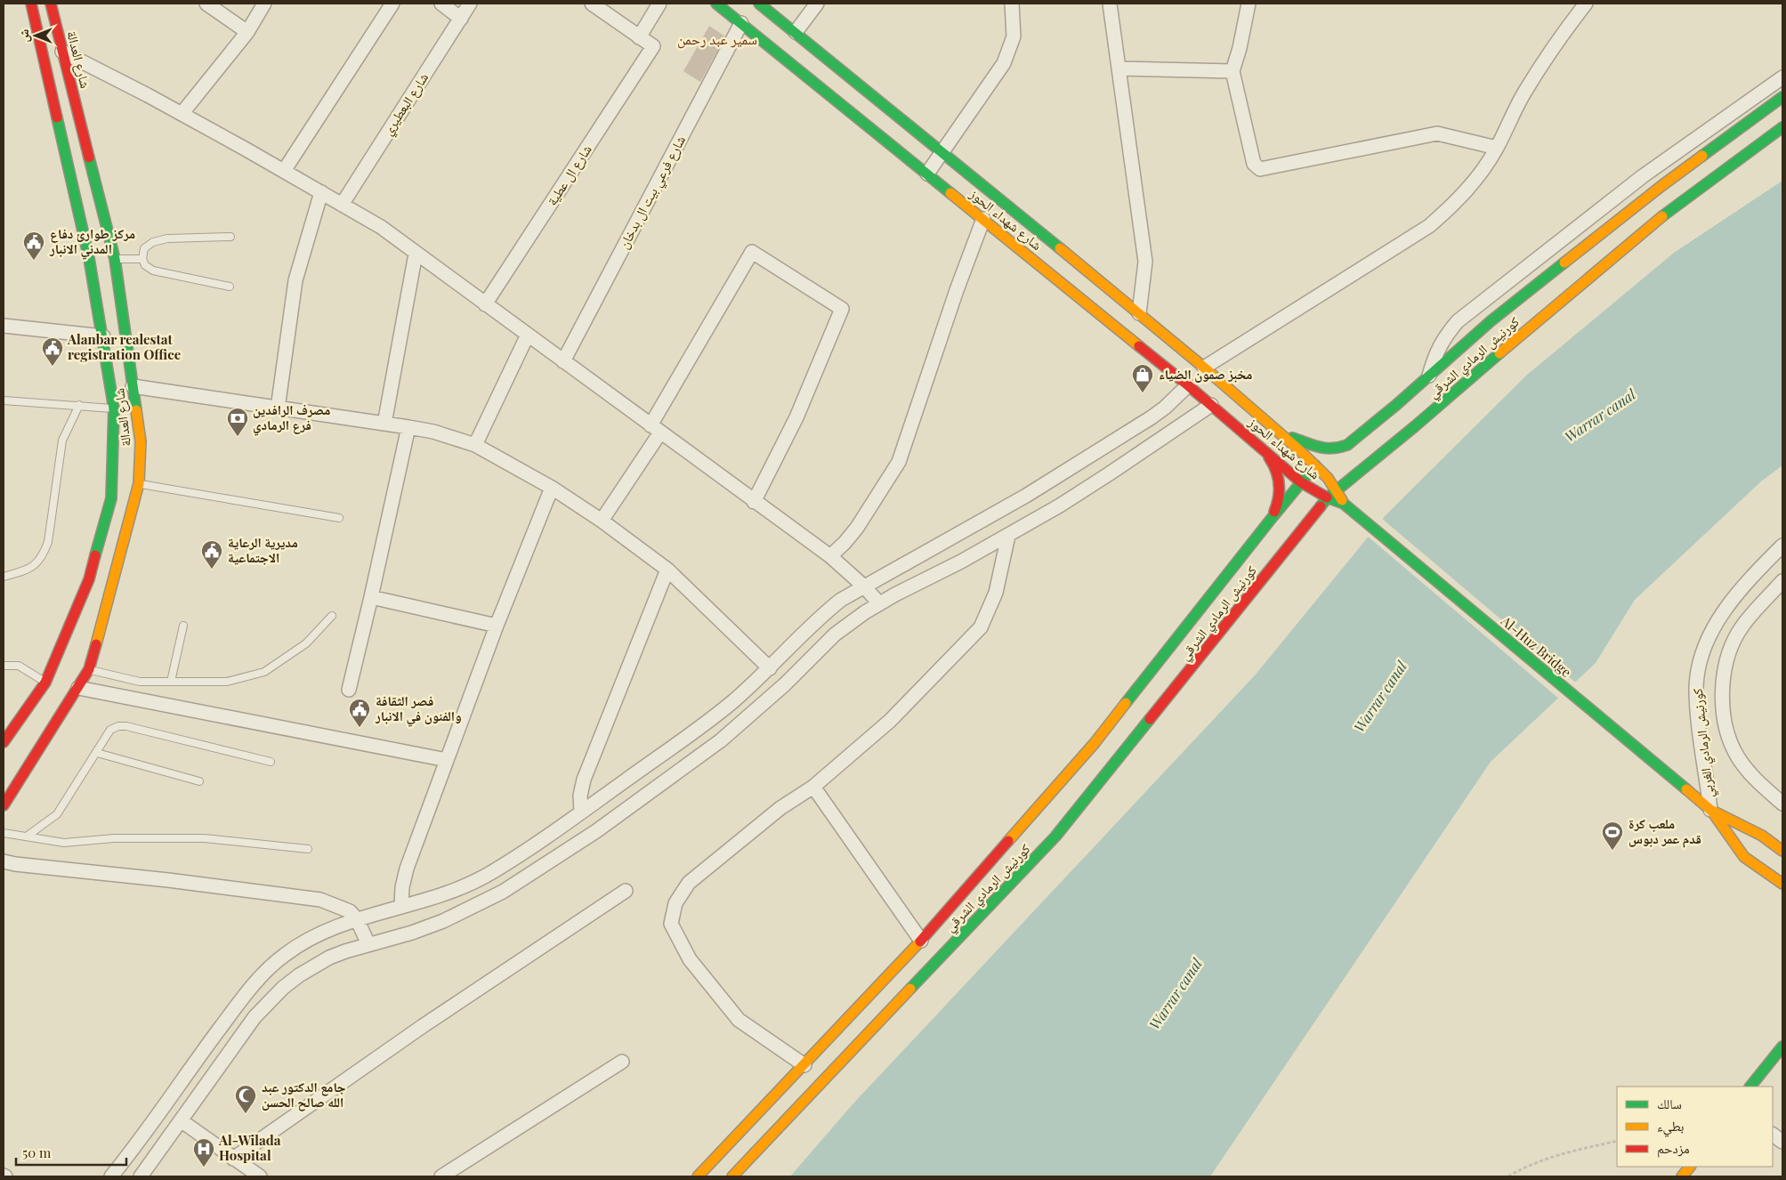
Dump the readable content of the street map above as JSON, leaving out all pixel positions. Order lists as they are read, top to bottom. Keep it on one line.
{"streets":{"main road":["شارع العدالة","شارع شهداء الحوز","كورنيش الرمادي الشرقي","Al-Huz Bridge"],"street":["شارع البعطيري","شارع ال عطية","شارع فرعي بيت ال بدخان","كورنيش الرمادي الغربي"]},"crossings":[["شارع فرعي بيت ال بدخان","شارع شهداء الحوز"],["شارع شهداء الحوز","كورنيش الرمادي الشرقي"],["شارع شهداء الحوز","Al-Huz Bridge"],["Al-Huz Bridge","كورنيش الرمادي الغربي"]],"districts":["سمير عبد رحمن"],"water":["Warrar canal"],"places":{"public building":["مركز طوارئ دفاع المدني الانبار","Alanbar realestat registration Office","مديرية الرعاية الاجتماعية","فصر الثقافة والفنون في الانبار"],"shop":["مخبز صمون الضياء"],"bank":["مصرف الرافدين فرع الرمادي"],"sports":["ملعب كرة قدم عمر دبوس"],"mosque":["جامع الدكتور عبد الله صالح الحسن"],"hospital":["Al-Wilada Hospital"]},"legend":["سالك","بطيء","مزدحم"],"scale_bar":"50 m","north":"left"}
